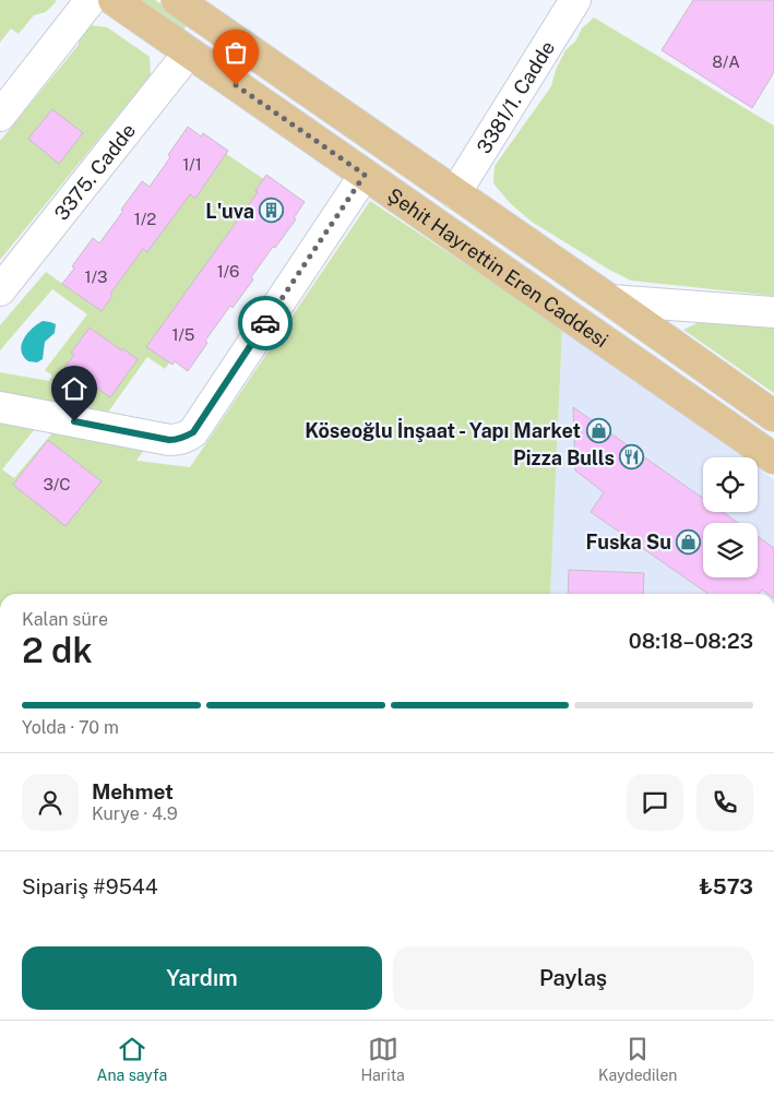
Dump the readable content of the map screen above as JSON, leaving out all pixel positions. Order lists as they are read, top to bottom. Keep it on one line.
{"streets":{"main road":["Şehit Hayrettin Eren Caddesi"],"street":["3381/1. Cadde","3375. Cadde"]},"crossings":[["3381/1. Cadde","Şehit Hayrettin Eren Caddesi"],["3375. Cadde","Şehit Hayrettin Eren Caddesi"]],"places":{"building":["L'uva"],"shop":["Köseoğlu İnşaat - Yapı Market","Fuska Su"],"restaurant":["Pizza Bulls"]},"house_numbers":["8/A","1/1","1/2","1/6","1/3","1/5","3/C"],"page":{"heading":["2 dk","Kalan süre","08:18–08:23"],"panel":["Mehmet","Kurye · 4.9","Sipariş #9544","₺573"],"bar":"Yolda · 70 m","buttons":["Yardım","Paylaş"],"tabs":["Ana sayfa","Harita","Kaydedilen"]}}
